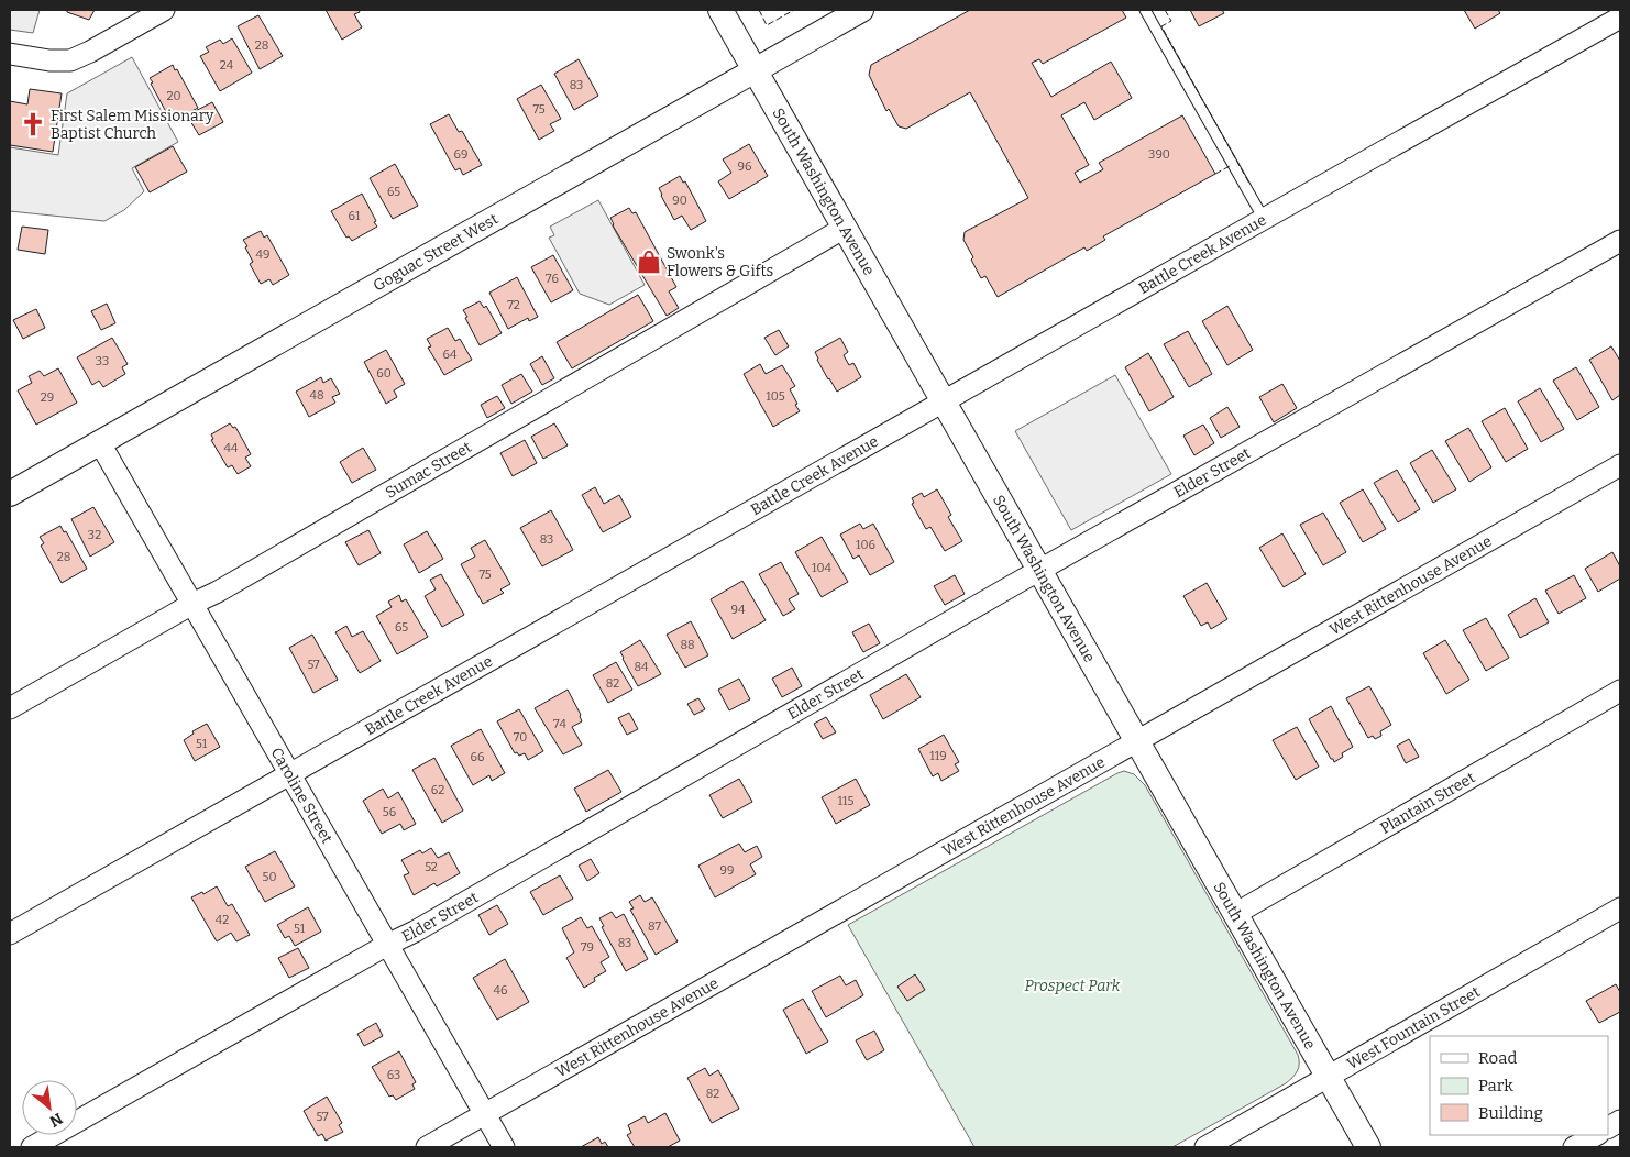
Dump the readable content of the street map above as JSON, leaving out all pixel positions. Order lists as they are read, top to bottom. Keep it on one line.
{"streets":{"street":["South Washington Avenue","Goguac Street West","Battle Creek Avenue","Sumac Street","Elder Street","West Rittenhouse Avenue","Caroline Street","Plantain Street","West Fountain Street"]},"crossings":[["South Washington Avenue","Goguac Street West"],["South Washington Avenue","Battle Creek Avenue"],["South Washington Avenue","Sumac Street"],["South Washington Avenue","Elder Street"],["South Washington Avenue","West Rittenhouse Avenue"],["South Washington Avenue","Plantain Street"],["South Washington Avenue","West Fountain Street"],["Goguac Street West","Caroline Street"],["Battle Creek Avenue","Caroline Street"],["Sumac Street","Caroline Street"],["Elder Street","Caroline Street"],["West Rittenhouse Avenue","Caroline Street"]],"parks":["Prospect Park"],"places":{"church":["First Salem Missionary Baptist Church"],"shop":["Swonk's Flowers & Gifts"]},"house_numbers":["28","24","83","20","75","69","390","96","65","90","61","49","76","72","64","33","60","48","105","29","44","32","83","106","28","104","75","94","65","88","57","84","82","74","70","51","119","66","62","115","56","52","99","50","42","87","51","83","79","46","63","82","57"],"legend":["Road","Park","Building"],"north":"bottom right"}
